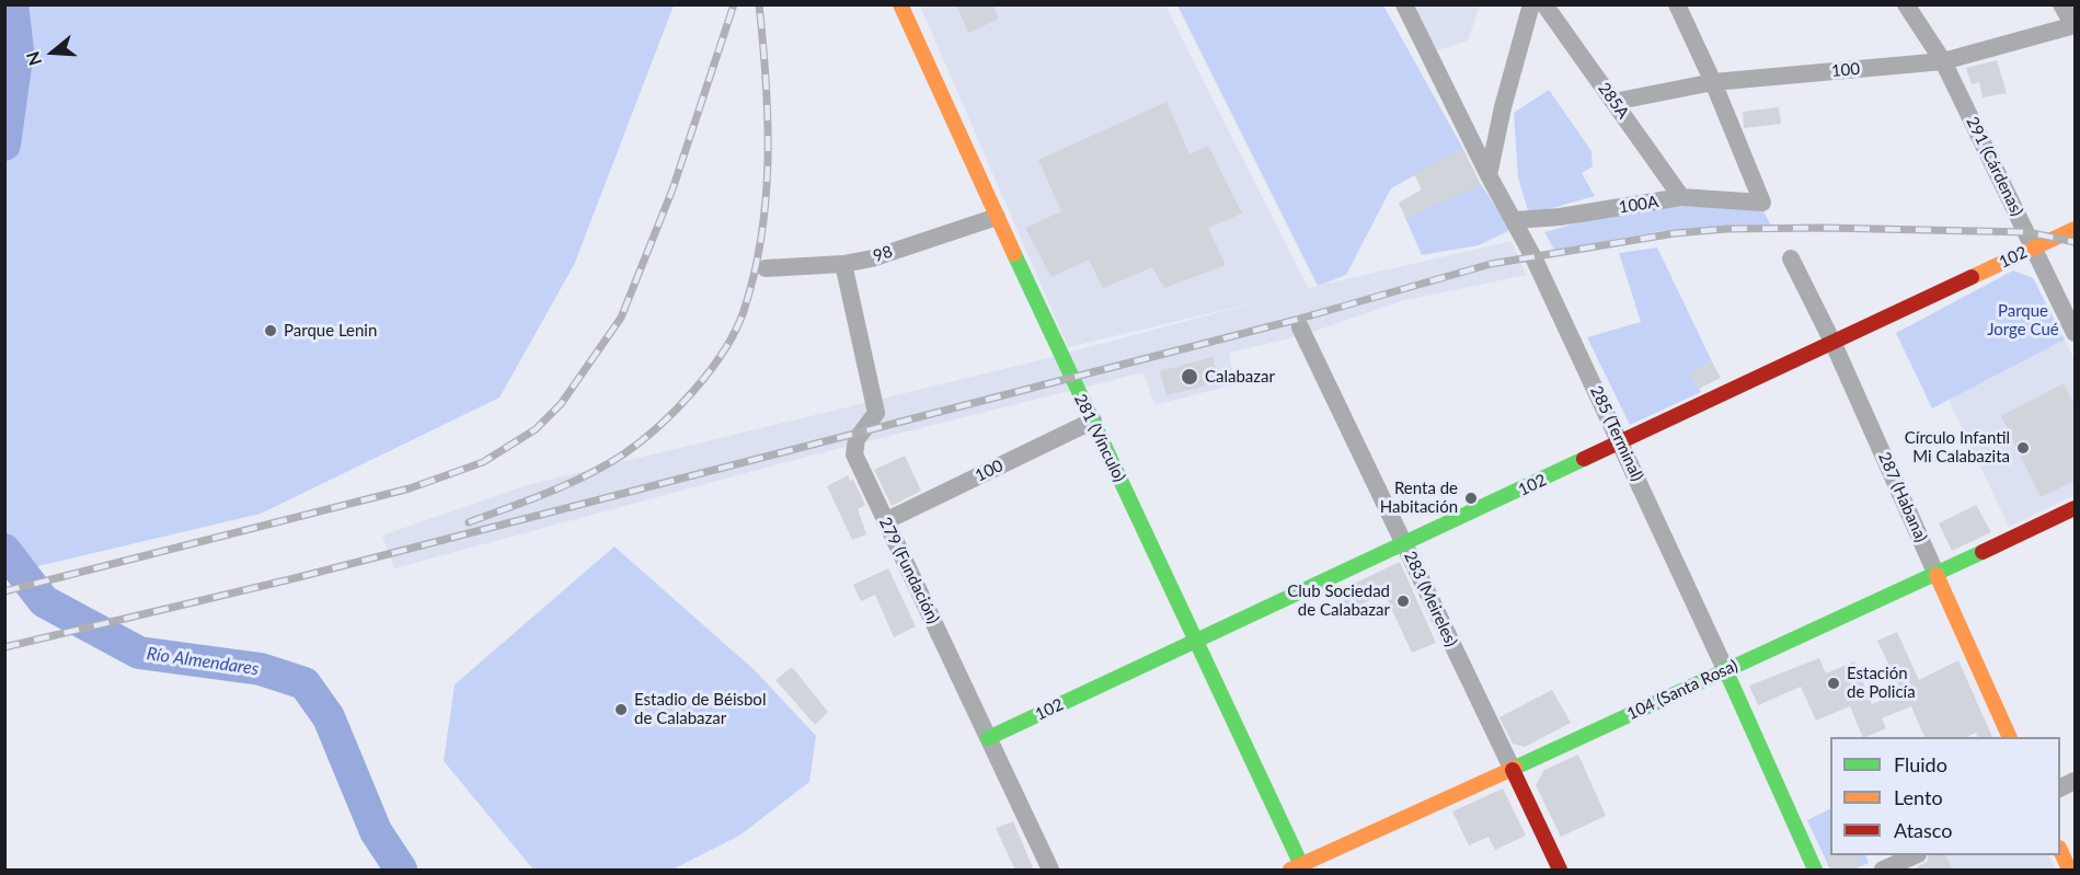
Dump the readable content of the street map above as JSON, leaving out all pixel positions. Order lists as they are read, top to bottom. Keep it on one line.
{"streets":{"street":["100","285A","291 (Cárdenas)","100A","98","102","285 (Terminal)","281 (Vínculo)","287 (Habana)","279 (Fundación)","283 (Meireles)","104 (Santa Rosa)"]},"crossings":[["100","285A"],["100","291 (Cárdenas)"],["100","100A"],["100","281 (Vínculo)"],["100","279 (Fundación)"],["285A","100A"],["291 (Cárdenas)","102"],["100A","285 (Terminal)"],["98","281 (Vínculo)"],["98","279 (Fundación)"],["102","285 (Terminal)"],["102","281 (Vínculo)"],["102","287 (Habana)"],["102","279 (Fundación)"],["102","283 (Meireles)"],["285 (Terminal)","104 (Santa Rosa)"],["281 (Vínculo)","104 (Santa Rosa)"],["287 (Habana)","104 (Santa Rosa)"],["283 (Meireles)","104 (Santa Rosa)"]],"water":["Río Almendares"],"parks":["Parque Jorge Cué"],"places":["Parque Lenin","Calabazar","Círculo Infantil Mi Calabazita","Renta de Habitación","Club Sociedad de Calabazar","Estación de Policía","Estadio de Béisbol de Calabazar"],"legend":["Fluido","Lento","Atasco"],"north":"left"}
